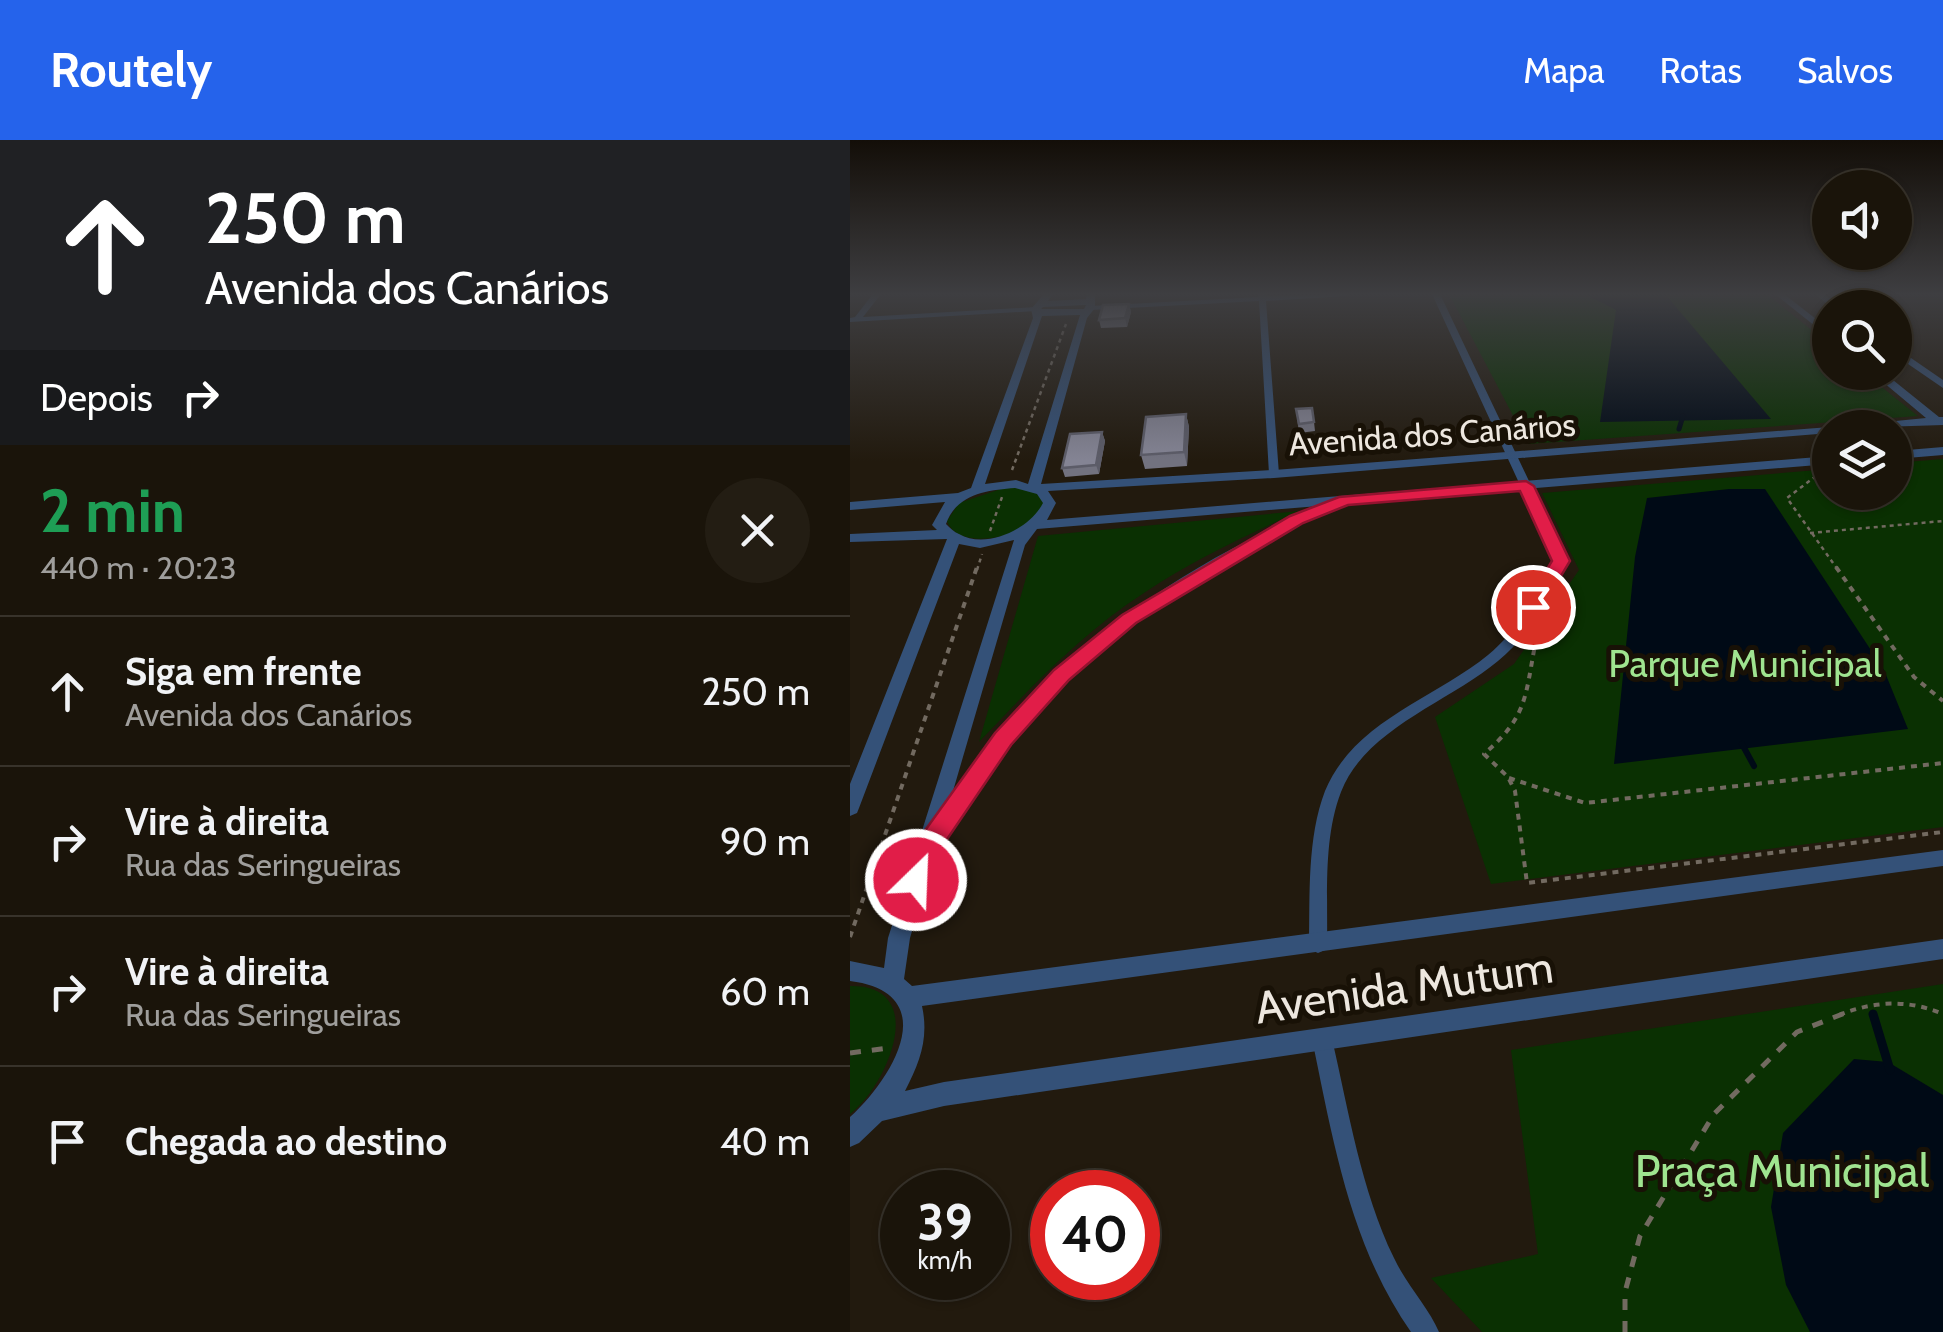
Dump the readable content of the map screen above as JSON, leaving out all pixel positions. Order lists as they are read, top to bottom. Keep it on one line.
{"streets":{"street":["Avenida dos Canários","Avenida Mutum"]},"parks":["Parque Municipal","Praça Municipal"],"page":{"header":"Routely","nav":["Mapa","Rotas","Salvos"],"turn":["250 m","Avenida dos Canários"],"then":"Depois","heading":["2 min","440 m · 20:23"],"list":[{"name":"Siga em frente","note":"Avenida dos Canários","value":"250 m"},{"name":"Vire à direita","note":"Rua das Seringueiras","value":"90 m"},{"name":"Vire à direita","note":"Rua das Seringueiras","value":"60 m"},{"name":"Chegada ao destino","value":"40 m"}],"speed":"39 km/h","limit":"40"}}
